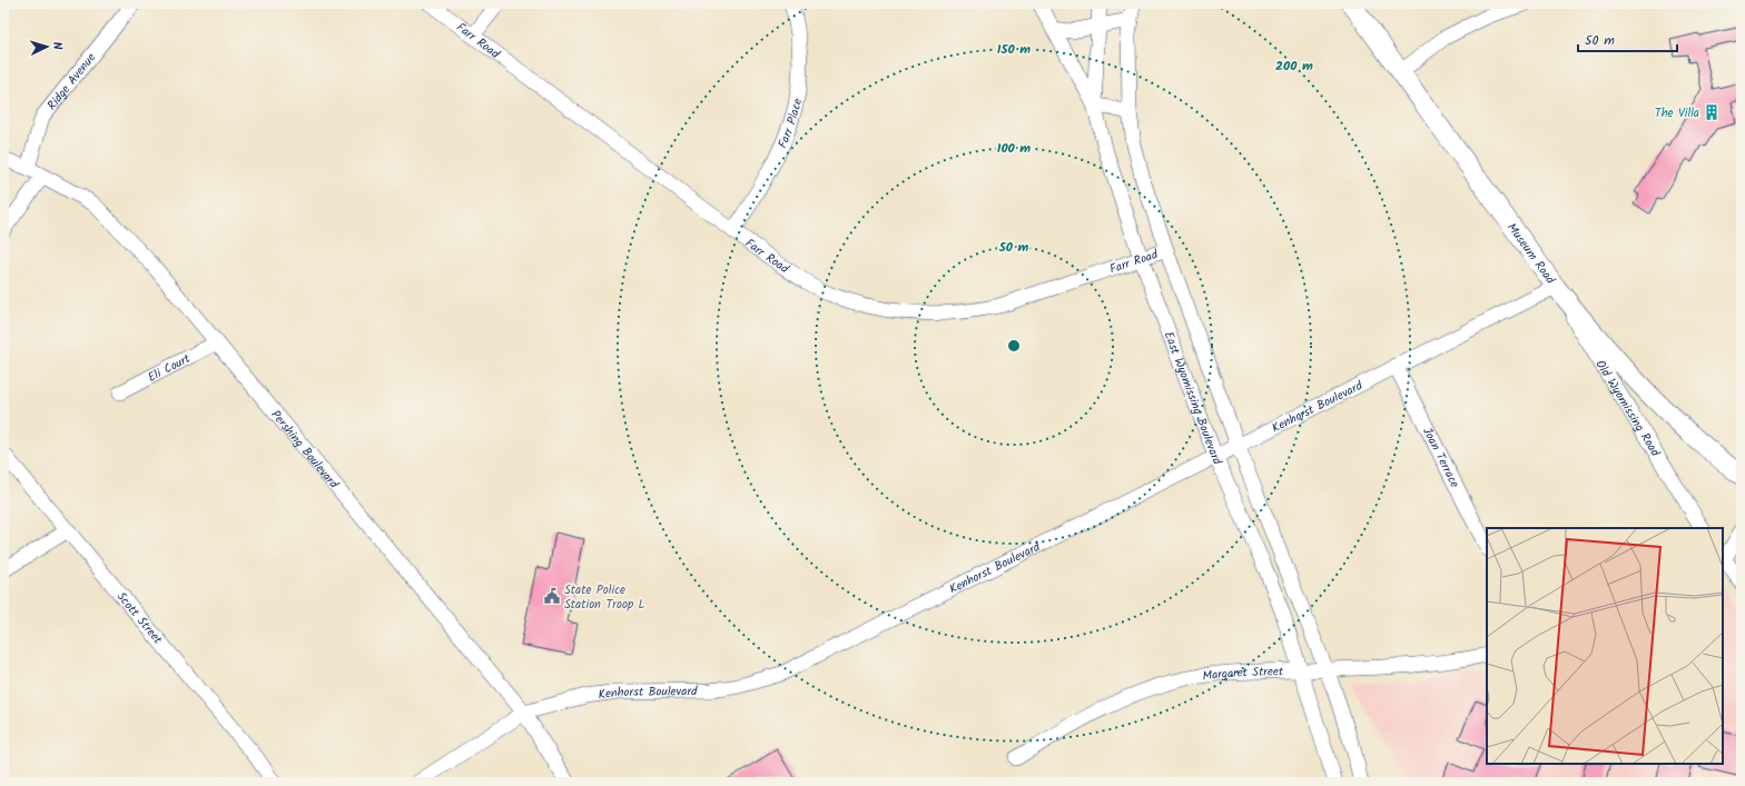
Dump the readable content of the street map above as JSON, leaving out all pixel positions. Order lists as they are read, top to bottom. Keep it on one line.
{"streets":{"main road":["Museum Road"],"street":["Farr Road","Ridge Avenue","Farr Place","Eli Court","East Wyomissing Boulevard","Kenhorst Boulevard","Old Wyomissing Road","Pershing Boulevard","Joan Terrace","Scott Street","Margaret Street"]},"crossings":[["Farr Road","Farr Place"],["Farr Road","East Wyomissing Boulevard"],["Ridge Avenue","Pershing Boulevard"],["Museum Road","Kenhorst Boulevard"],["Museum Road","Old Wyomissing Road"],["Eli Court","Pershing Boulevard"],["East Wyomissing Boulevard","Kenhorst Boulevard"],["East Wyomissing Boulevard","Margaret Street"],["Kenhorst Boulevard","Old Wyomissing Road"],["Kenhorst Boulevard","Pershing Boulevard"],["Kenhorst Boulevard","Joan Terrace"]],"places":{"building":["The Villa"],"public building":["State Police Station Troop L"]},"scale_bar":"50 m","north":"right","rings":["150 m","200 m","100 m","50 m"]}
